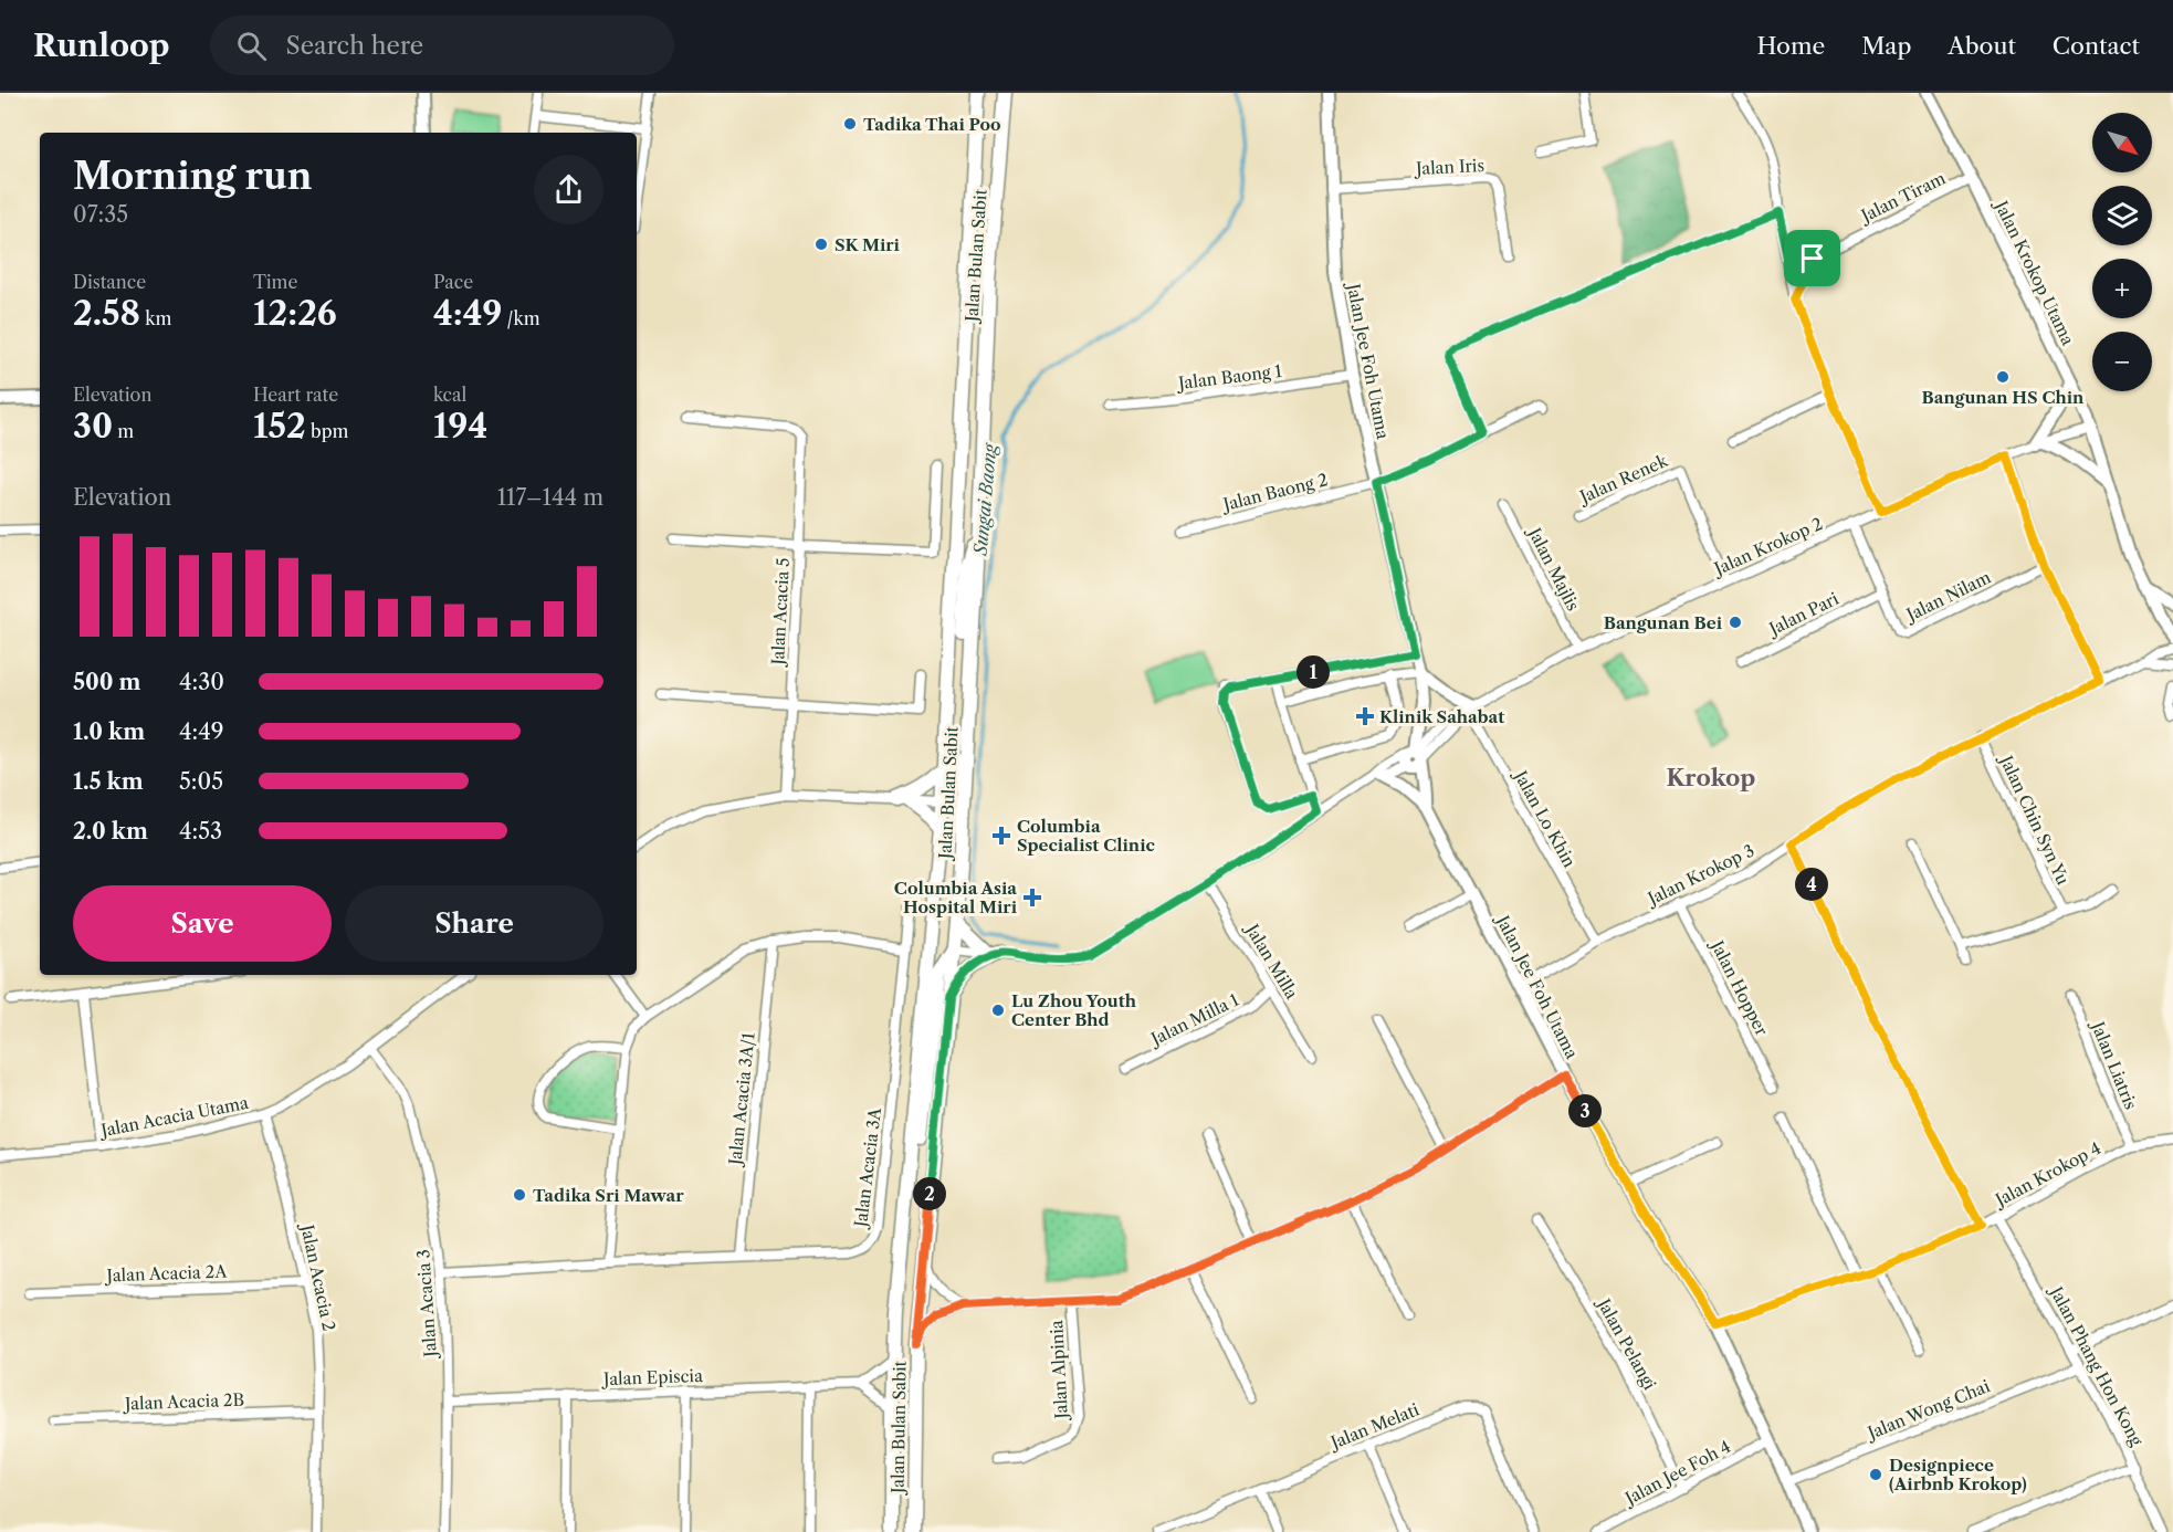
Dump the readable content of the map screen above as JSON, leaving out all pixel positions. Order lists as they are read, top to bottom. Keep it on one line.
{"streets":{"main road":["Jalan Bulan Sabit"],"street":["Jalan Iris","Jalan Tiram","Jalan Krokop Utama","Jalan Jee Foh Utama","Jalan Baong 1","Jalan Renek","Jalan Baong 2","Jalan Krokop 2","Jalan Majlis","Jalan Nilam","Jalan Acacia 5","Jalan Pari","Jalan Lo Khin","Jalan Chin Syn Yu","Jalan Krokop 3","Jalan Milla","Jalan Hopper","Jalan Milla 1","Jalan Liatris","Jalan Acacia 3A/1","Jalan Acacia Utama","Jalan Acacia 3A","Jalan Krokop 4","Jalan Acacia 2A","Jalan Acacia 2","Jalan Acacia 3","Jalan Pelangi","Jalan Phang Hon Kong","Jalan Alpinia","Jalan Episcia","Jalan Acacia 2B","Jalan Wong Chai","Jalan Melati","Jalan Jee Foh 4"]},"crossings":[["Jalan Iris","Jalan Jee Foh Utama"],["Jalan Tiram","Jalan Krokop Utama"],["Jalan Krokop Utama","Jalan Krokop 2"],["Jalan Jee Foh Utama","Jalan Baong 1"],["Jalan Jee Foh Utama","Jalan Baong 2"],["Jalan Jee Foh Utama","Jalan Krokop 2"],["Jalan Jee Foh Utama","Jalan Krokop 3"],["Jalan Jee Foh Utama","Jalan Krokop 4"],["Jalan Jee Foh Utama","Jalan Wong Chai"],["Jalan Jee Foh Utama","Jalan Jee Foh 4"],["Jalan Renek","Jalan Krokop 2"],["Jalan Krokop 2","Jalan Majlis"],["Jalan Krokop 2","Jalan Nilam"],["Jalan Krokop 2","Jalan Lo Khin"],["Jalan Nilam","Jalan Pari"],["Jalan Lo Khin","Jalan Krokop 3"],["Jalan Chin Syn Yu","Jalan Krokop 3"],["Jalan Krokop 3","Jalan Hopper"],["Jalan Milla","Jalan Milla 1"],["Jalan Liatris","Jalan Krokop 4"],["Jalan Acacia 3A/1","Jalan Acacia 3A"],["Jalan Acacia Utama","Jalan Acacia 2"],["Jalan Acacia Utama","Jalan Acacia 3"],["Jalan Acacia 3A","Jalan Acacia 3"],["Jalan Krokop 4","Jalan Phang Hon Kong"],["Jalan Acacia 2A","Jalan Acacia 2"],["Jalan Acacia 2","Jalan Acacia 2B"],["Jalan Acacia 3","Jalan Episcia"],["Jalan Pelangi","Jalan Jee Foh 4"],["Jalan Phang Hon Kong","Jalan Wong Chai"]],"districts":["Krokop"],"water":["Sungai Baong"],"places":{"other":["Tadika Thai Poo","SK Miri","Bangunan HS Chin","Bangunan Bei","Lu Zhou Youth Center Bhd","Tadika Sri Mawar","Designpiece (Airbnb Krokop)"],"health":["Klinik Sahabat","Columbia Specialist Clinic","Columbia Asia Hospital Miri"]},"north":"bottom right","page":{"header":"Runloop","search":"Search here","nav":["Home","Map","About","Contact"],"map_buttons":["+","−"],"heading":["Morning run","07:35"],"stats":[["Distance","2.58 km"],["Time","12:26"],["Pace","4:49 /km"],["Elevation","30 m"],["Heart rate","152 bpm"],["kcal","194"]],"chart":["Elevation","117–144 m"],"pins":["1","4","3","2"],"list":[{"name":"500 m","note":"4:30"},{"name":"1.0 km","note":"4:49"},{"name":"1.5 km","note":"5:05"},{"name":"2.0 km","note":"4:53"}],"buttons":["Save","Share"]}}
